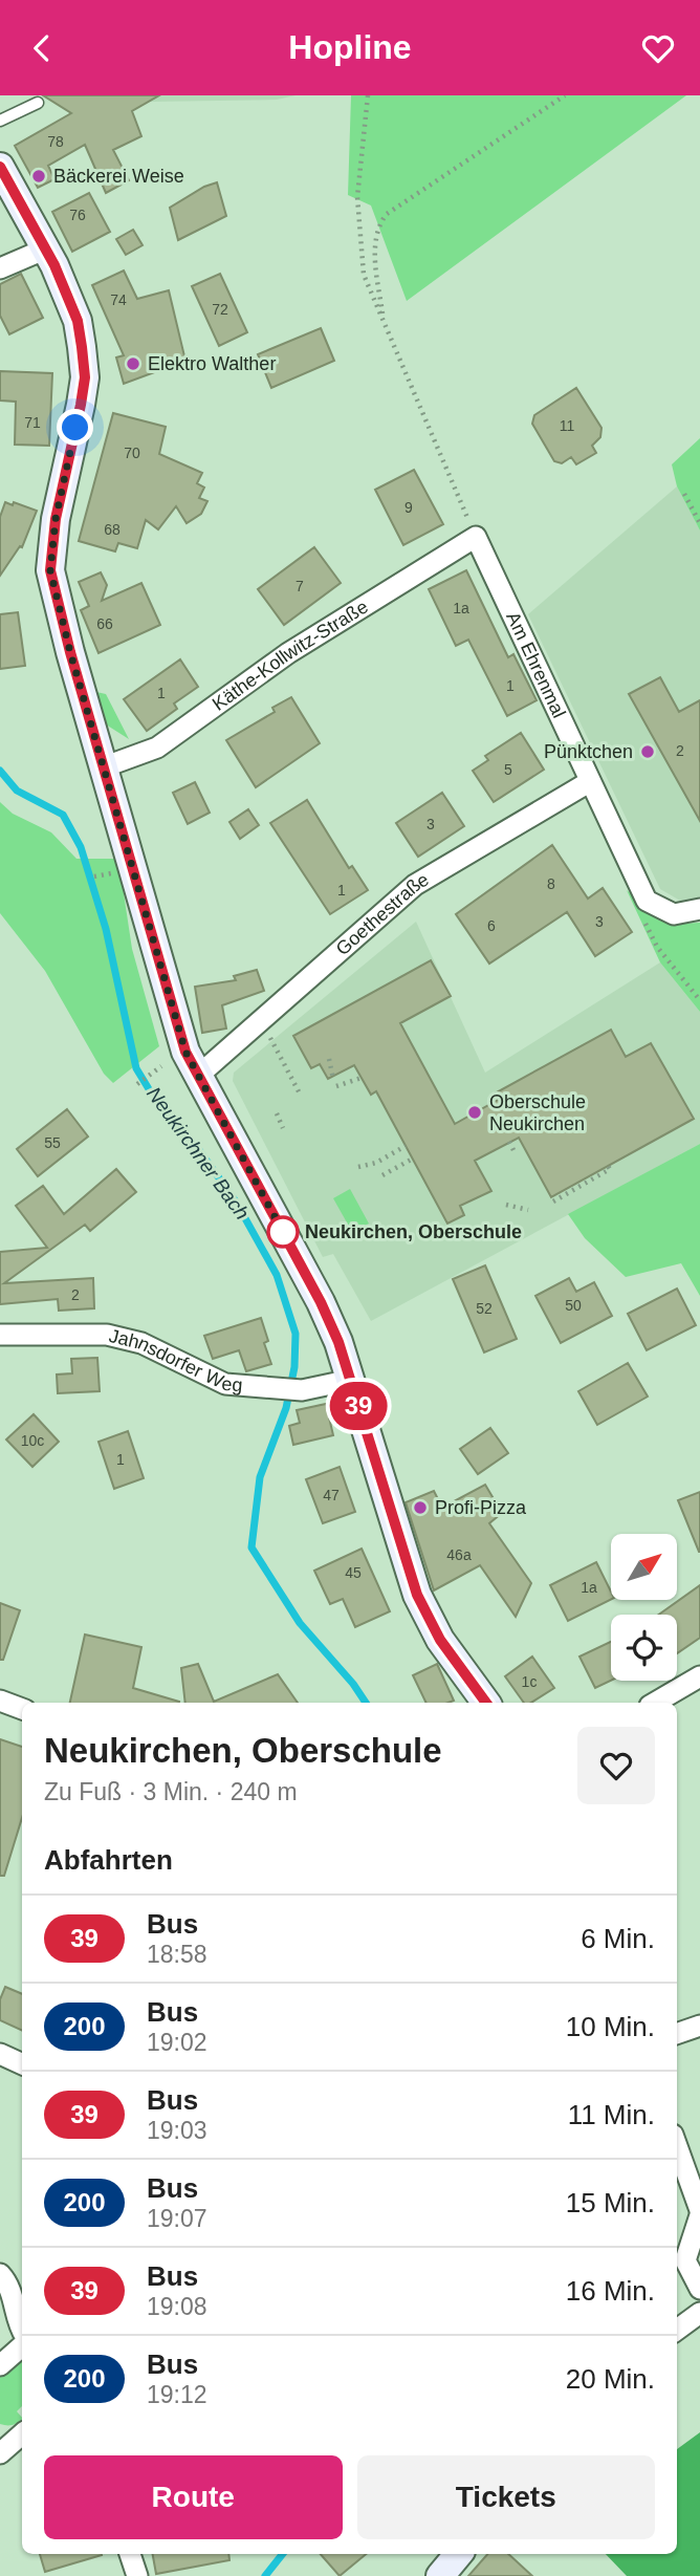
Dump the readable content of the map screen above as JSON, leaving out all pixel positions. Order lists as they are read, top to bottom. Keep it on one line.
{"streets":{"street":["Käthe-Kollwitz-Straße","Am Ehrenmal","Goethestraße","Jahnsdorfer Weg"]},"crossings":[["Käthe-Kollwitz-Straße","Am Ehrenmal"],["Am Ehrenmal","Goethestraße"]],"water":["Neukirchner Bach"],"places":["Bäckerei Weise","Elektro Walther","Pünktchen","Oberschule Neukirchen","Neukirchen, Oberschule","Profi-Pizza"],"lines":["bus line 39"],"house_numbers":["78","76","74","72","71","11","70","9","68","7","1a","66","1","1","2","5","3","8","1","3","6","55","2","50","52","10c","1","47","46a","45","1a","1c"],"north":"top right","page":{"header":"Hopline","on_map":"39","heading":[["Neukirchen, Oberschule","Zu Fuß · 3 Min. · 240 m"],"Abfahrten"],"list":[{"mark":"39","name":"Bus","note":"18:58","value":"6 Min."},{"mark":"200","name":"Bus","note":"19:02","value":"10 Min."},{"mark":"39","name":"Bus","note":"19:03","value":"11 Min."},{"mark":"200","name":"Bus","note":"19:07","value":"15 Min."},{"mark":"39","name":"Bus","note":"19:08","value":"16 Min."},{"mark":"200","name":"Bus","note":"19:12","value":"20 Min."}],"buttons":["Route","Tickets"]}}
